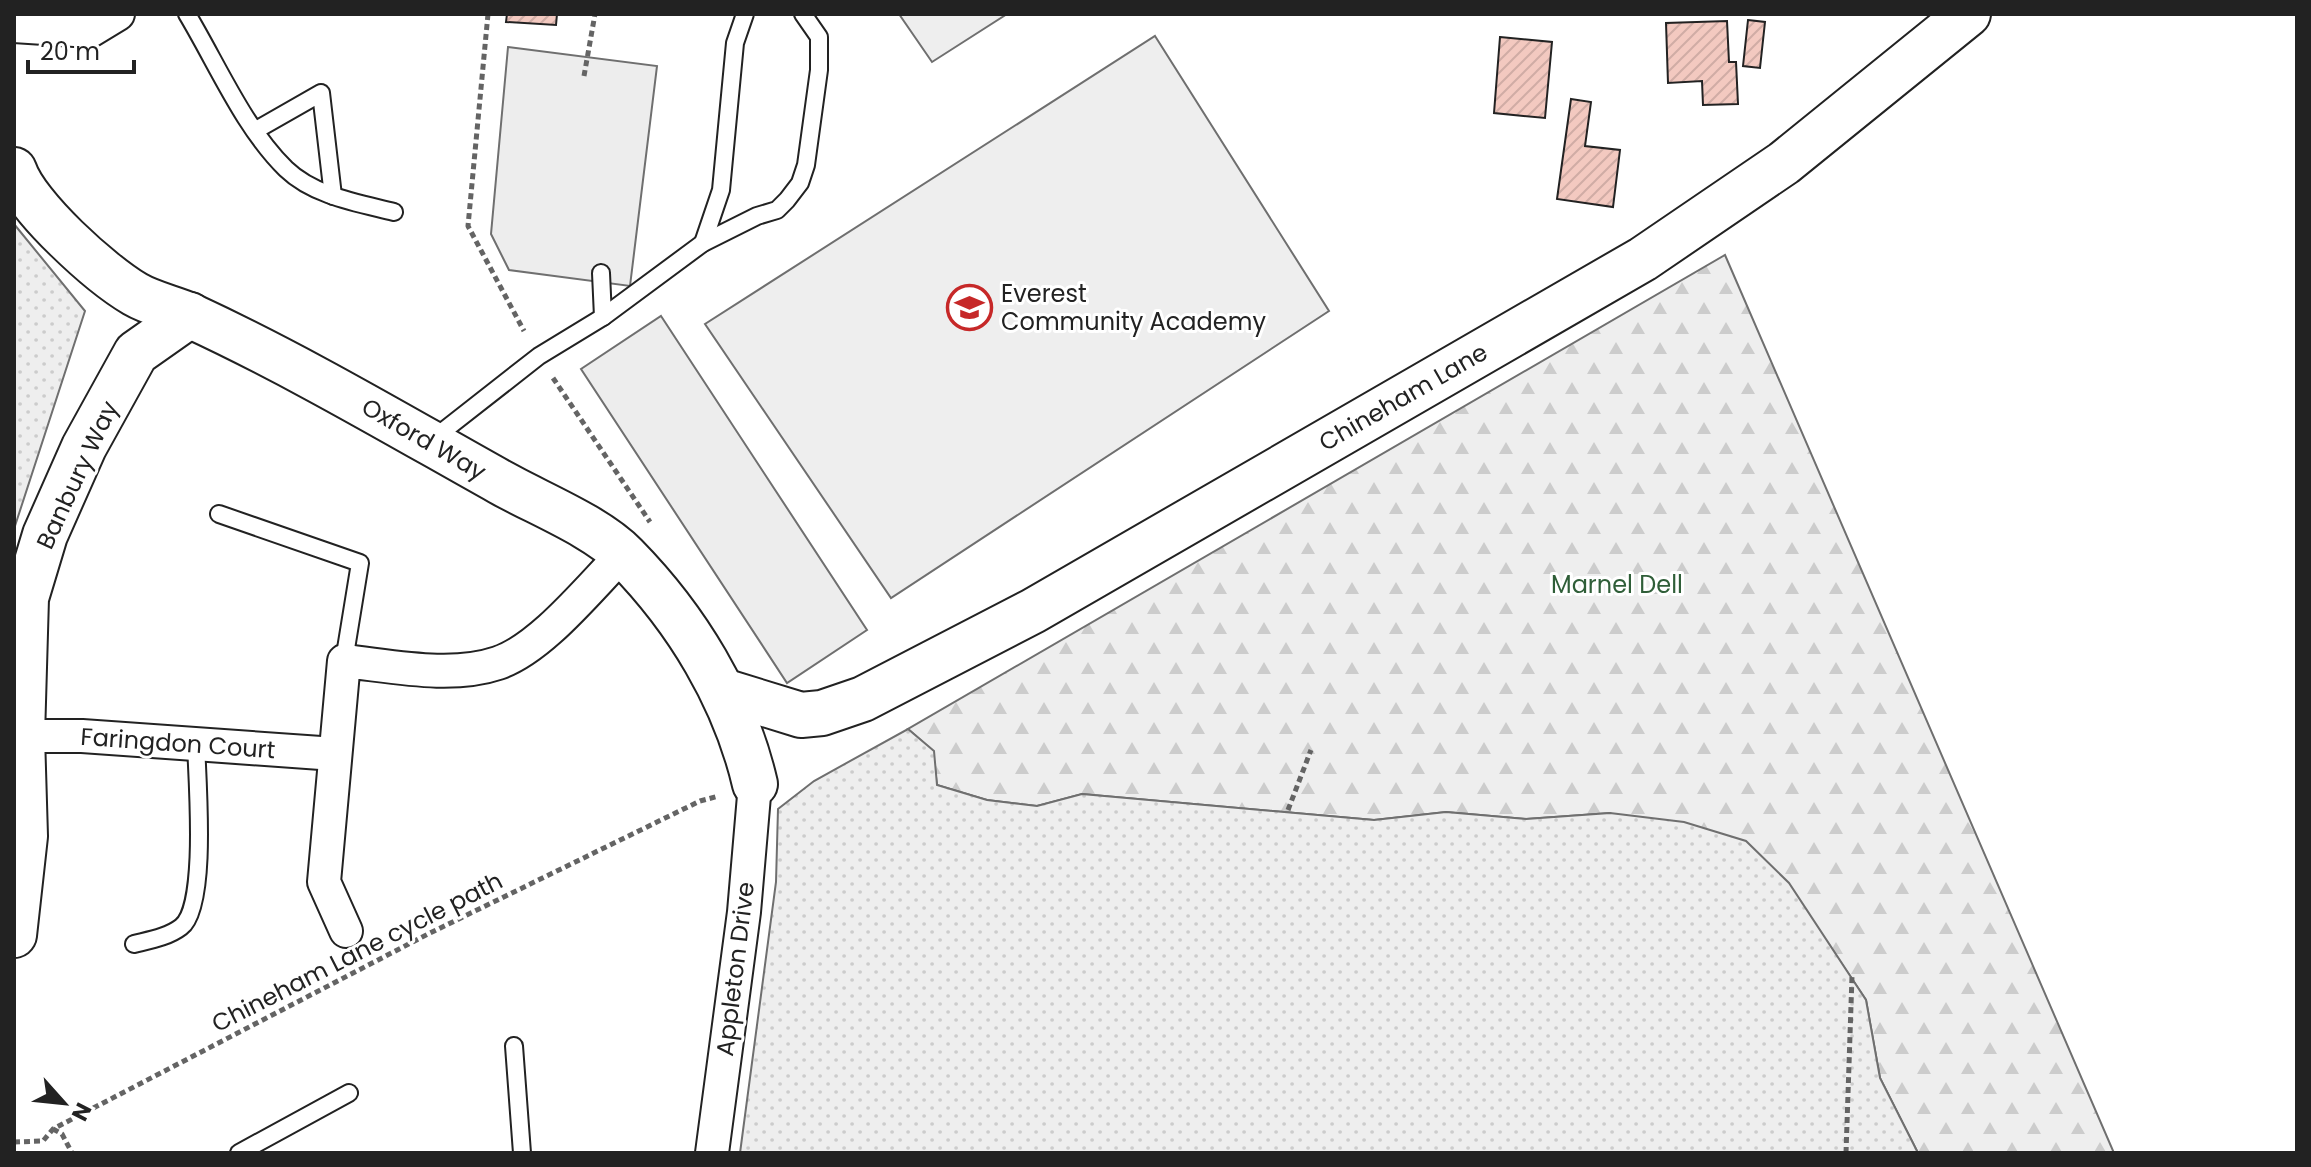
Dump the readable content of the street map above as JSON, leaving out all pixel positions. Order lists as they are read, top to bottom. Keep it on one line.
{"streets":{"street":["Chineham Lane","Oxford Way","Banbury Way","Faringdon Court","Appleton Drive"],"path":["Chineham Lane cycle path"]},"crossings":[["Chineham Lane","Oxford Way"],["Chineham Lane","Chineham Lane cycle path"],["Chineham Lane","Appleton Drive"],["Oxford Way","Chineham Lane cycle path"],["Oxford Way","Appleton Drive"],["Banbury Way","Faringdon Court"],["Chineham Lane cycle path","Appleton Drive"]],"parks":["Marnel Dell"],"places":{"school or university":["Everest Community Academy"]},"scale_bar":"20 m","north":"bottom right"}
